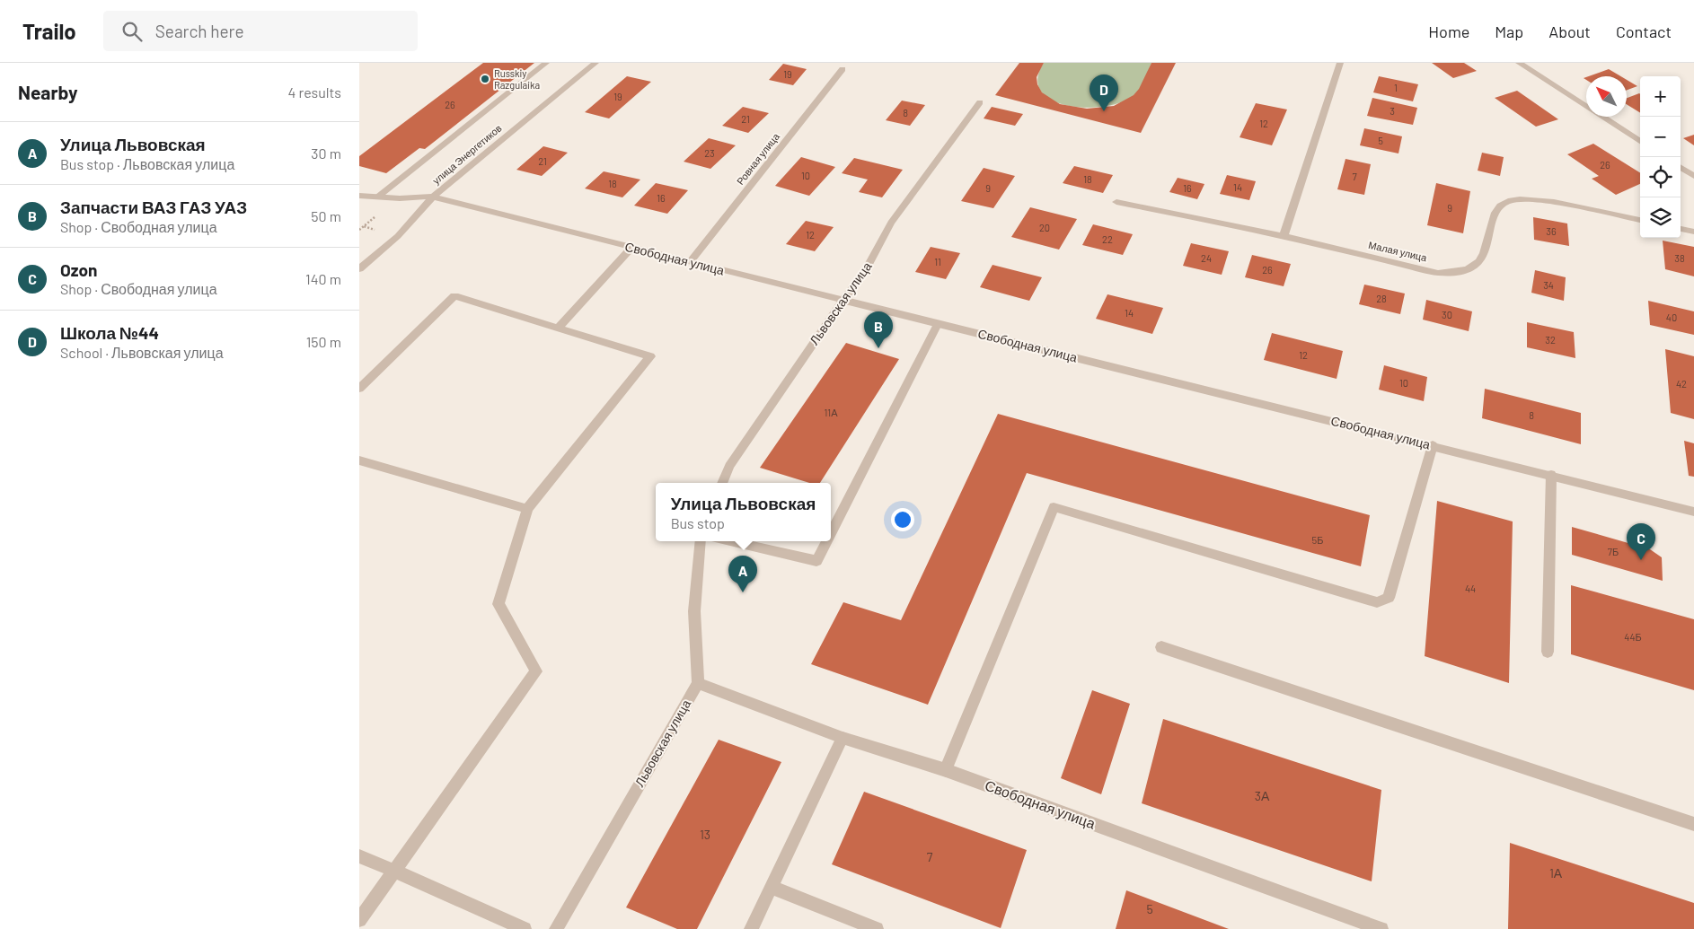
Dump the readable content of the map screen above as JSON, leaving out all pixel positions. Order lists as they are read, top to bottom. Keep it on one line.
{"streets":{"street":["улица Энергетиков","Ровная улица","Малая улица","Свободная улица","Львовская улица"]},"crossings":[["улица Энергетиков","Свободная улица"],["Ровная улица","Свободная улица"],["Свободная улица","Львовская улица"]],"places":["Russkiy Razgulaika"],"house_numbers":["19","1","19","26","3","8","21","12","5","23","21","26","10","7","18","18","14","9","16","16","9","20","36","12","22","24","38","11","26","34","28","14","30","40","32","12","10","42","11А","8","5Б","7Б","44","44Б","3А","13","7","1А","5"],"north":"top left","page":{"header":"Trailo","search":"Search here","nav":["Home","Map","About","Contact"],"heading":["Nearby","4 results"],"pins":["D","B","C","A"],"map_buttons":["+","−"],"list":[{"mark":"A","name":"Улица Львовская","note":"Bus stop · Львовская улица","value":"30 m"},{"mark":"B","name":"Запчасти ВАЗ ГАЗ УАЗ","note":"Shop · Свободная улица","value":"50 m"},{"mark":"C","name":"Ozon","note":"Shop · Свободная улица","value":"140 m"},{"mark":"D","name":"Школа №44","note":"School · Львовская улица","value":"150 m"}],"popup":["Улица Львовская","Bus stop"]}}
